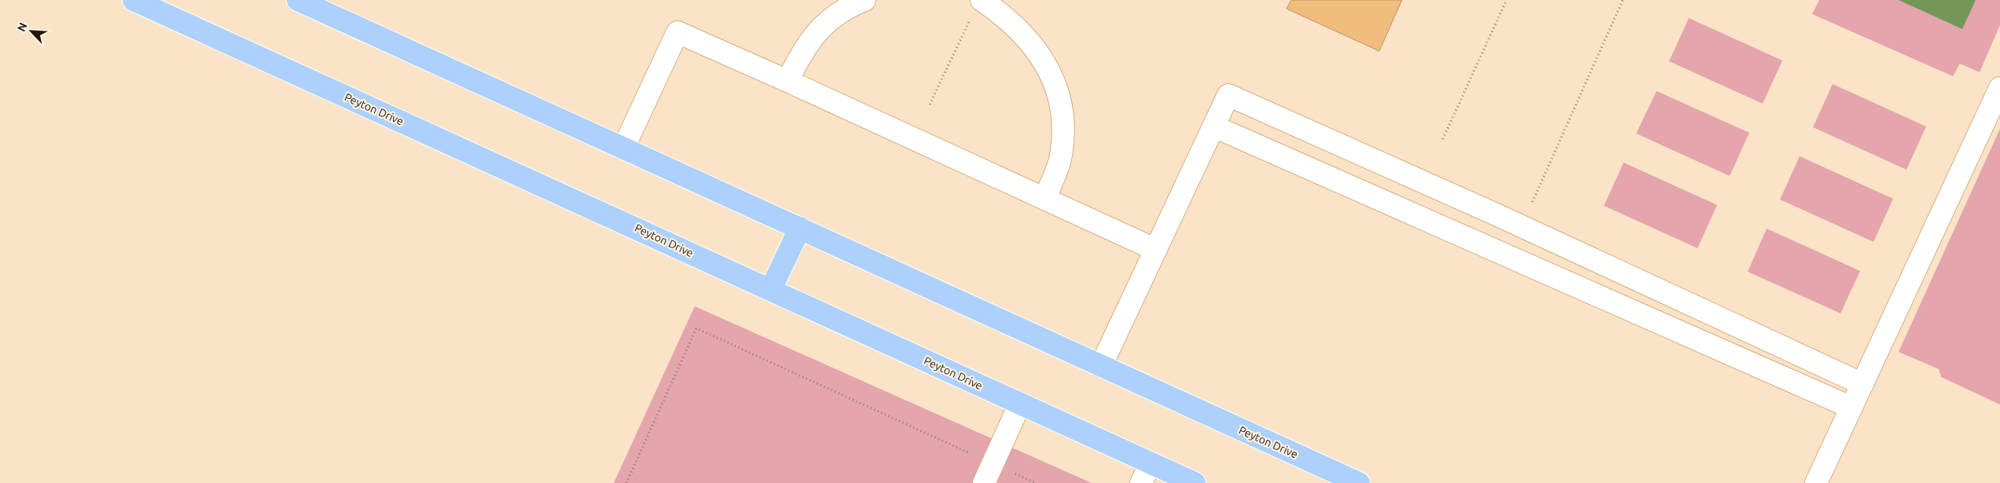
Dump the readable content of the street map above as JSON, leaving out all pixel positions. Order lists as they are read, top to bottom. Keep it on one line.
{"streets":{"main road":["Peyton Drive"]},"north":"top left"}
